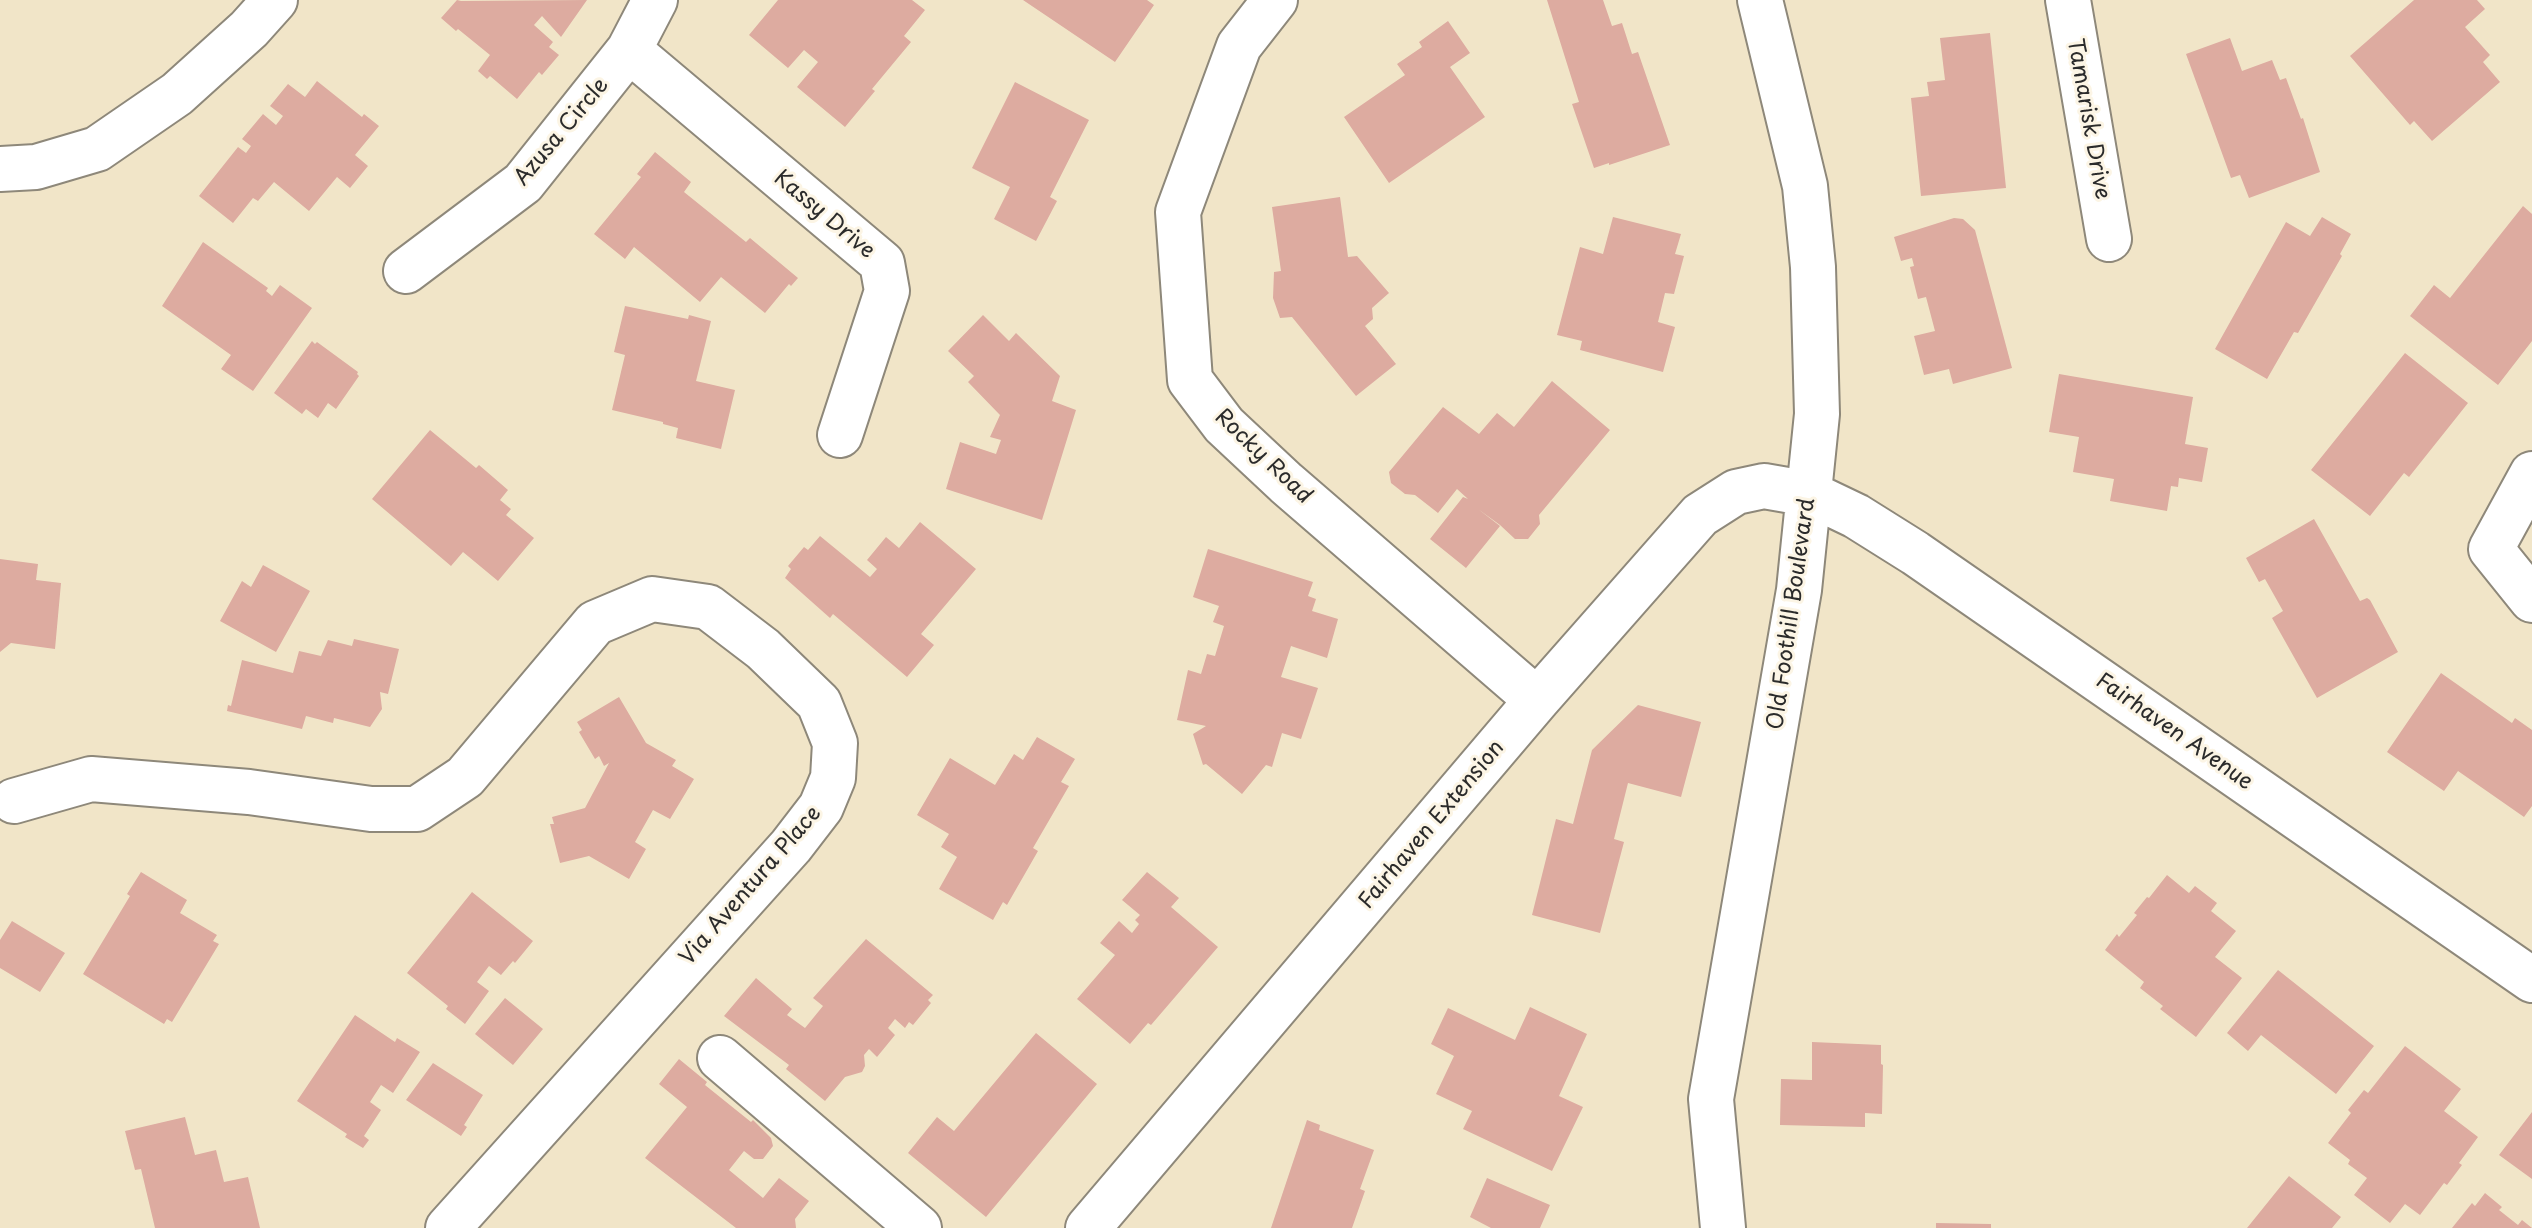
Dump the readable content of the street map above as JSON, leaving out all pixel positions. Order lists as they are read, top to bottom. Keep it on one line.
{"streets":{"street":["Tamarisk Drive","Azusa Circle","Kassy Drive","Rocky Road","Old Foothill Boulevard","Fairhaven Avenue","Fairhaven Extension","Via Aventura Place"]},"crossings":[["Azusa Circle","Kassy Drive"],["Rocky Road","Fairhaven Extension"],["Old Foothill Boulevard","Fairhaven Avenue"],["Old Foothill Boulevard","Fairhaven Extension"],["Fairhaven Avenue","Fairhaven Extension"]]}
